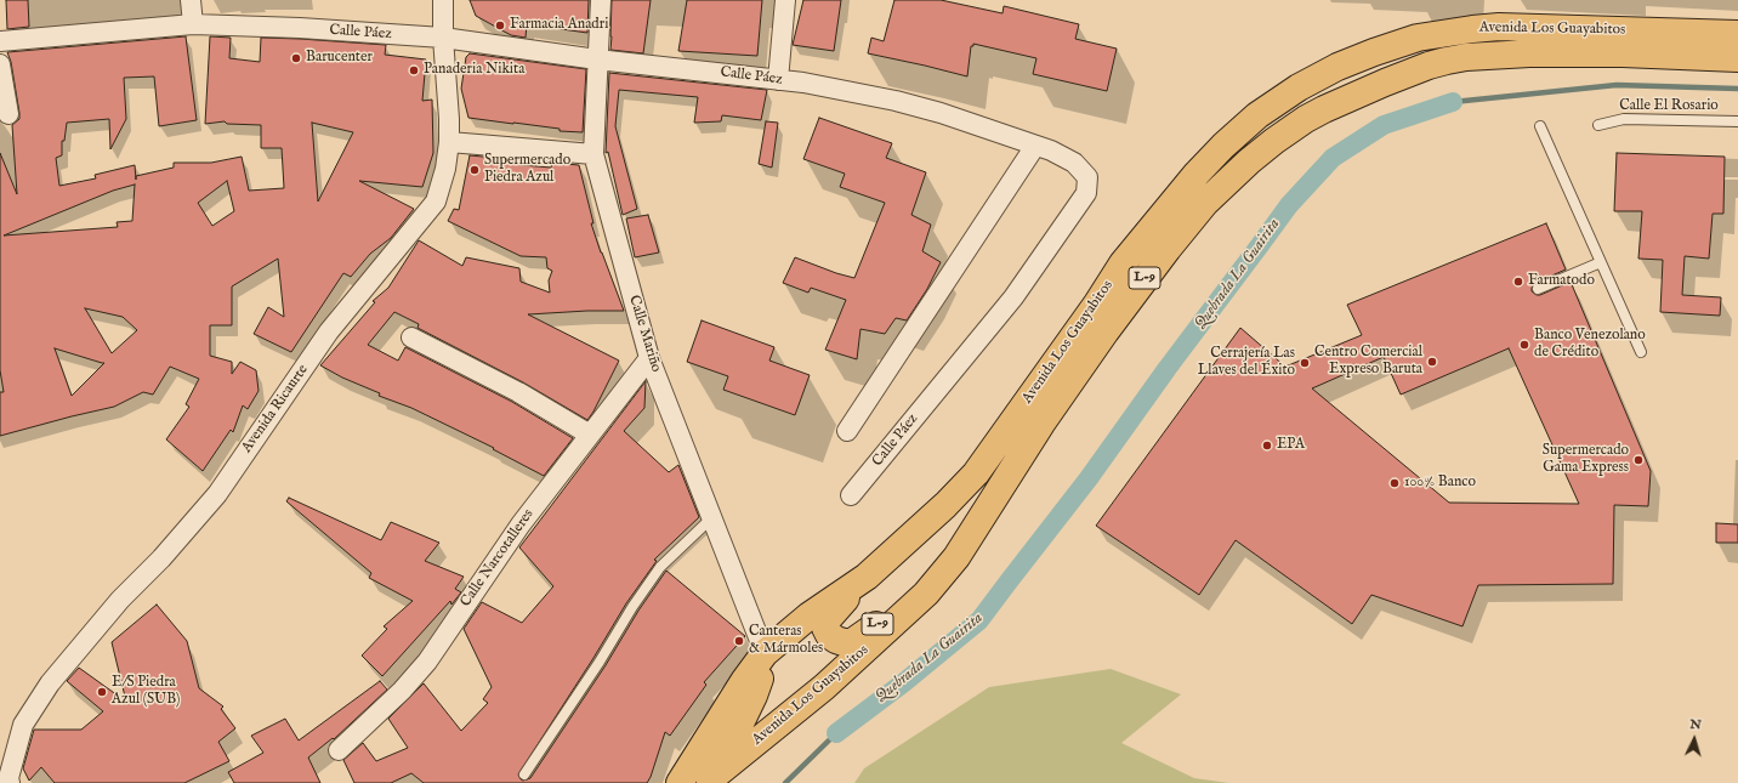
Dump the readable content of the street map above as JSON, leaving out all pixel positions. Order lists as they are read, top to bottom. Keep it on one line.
{"streets":{"main road":["Avenida Los Guayabitos","L-9"],"street":["Calle Páez","Calle Mariño","Avenida Ricaurte","Calle Narcotalleres"],"lane":["Calle El Rosario"]},"crossings":[["Avenida Los Guayabitos","L-9"],["Avenida Los Guayabitos","Calle Mariño"],["Calle Páez","Calle Mariño"],["Calle Páez","Avenida Ricaurte"],["Calle Mariño","Calle Narcotalleres"]],"water":["Quebrada La Guairita"],"places":["Farmacia Anadri","Barucenter","Panaderia Nikita","Supermercado Piedra Azul","Farmatodo","Banco Venezolano de Crédito","Centro Comercial Expreso Baruta","Cerrajería Las Llaves del Éxito","EPA","Supermercado Gama Express","100% Banco","Canteras & Mármoles","E/S Piedra Azul (SUB)"],"north":"top"}
